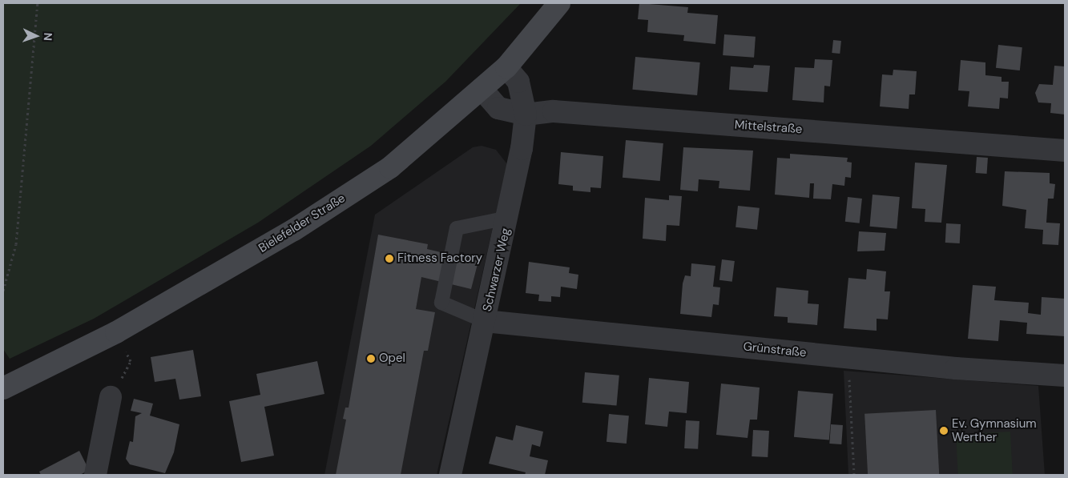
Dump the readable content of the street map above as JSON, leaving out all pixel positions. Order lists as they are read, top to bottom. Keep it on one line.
{"streets":{"main road":["Bielefelder Straße"],"street":["Mittelstraße","Schwarzer Weg","Grünstraße"]},"crossings":[["Mittelstraße","Bielefelder Straße"],["Mittelstraße","Schwarzer Weg"],["Bielefelder Straße","Schwarzer Weg"],["Schwarzer Weg","Grünstraße"]],"places":["Fitness Factory","Opel","Ev. Gymnasium Werther"],"north":"right"}
